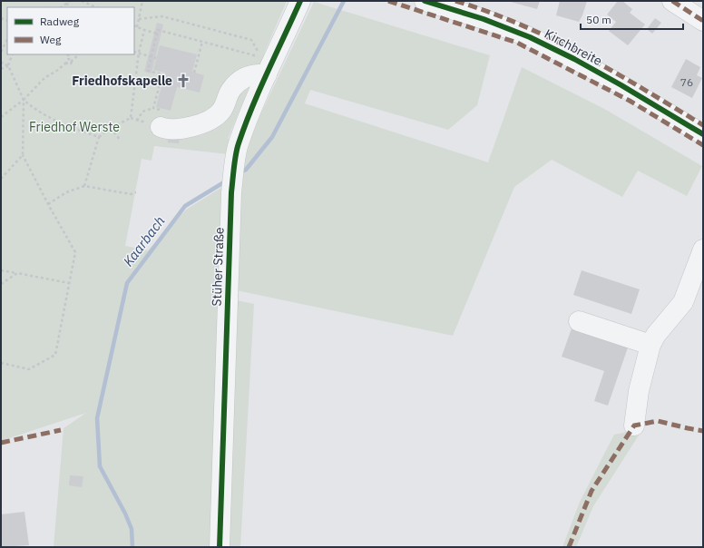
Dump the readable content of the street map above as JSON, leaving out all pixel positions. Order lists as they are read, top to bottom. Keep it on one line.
{"streets":{"street":["Kirchbreite","Stüher Straße"]},"water":["Kaarbach"],"parks":["Friedhof Werste"],"places":{"church":["Friedhofskapelle"]},"house_numbers":["76"],"legend":["Radweg","Weg"],"scale_bar":"50 m"}
